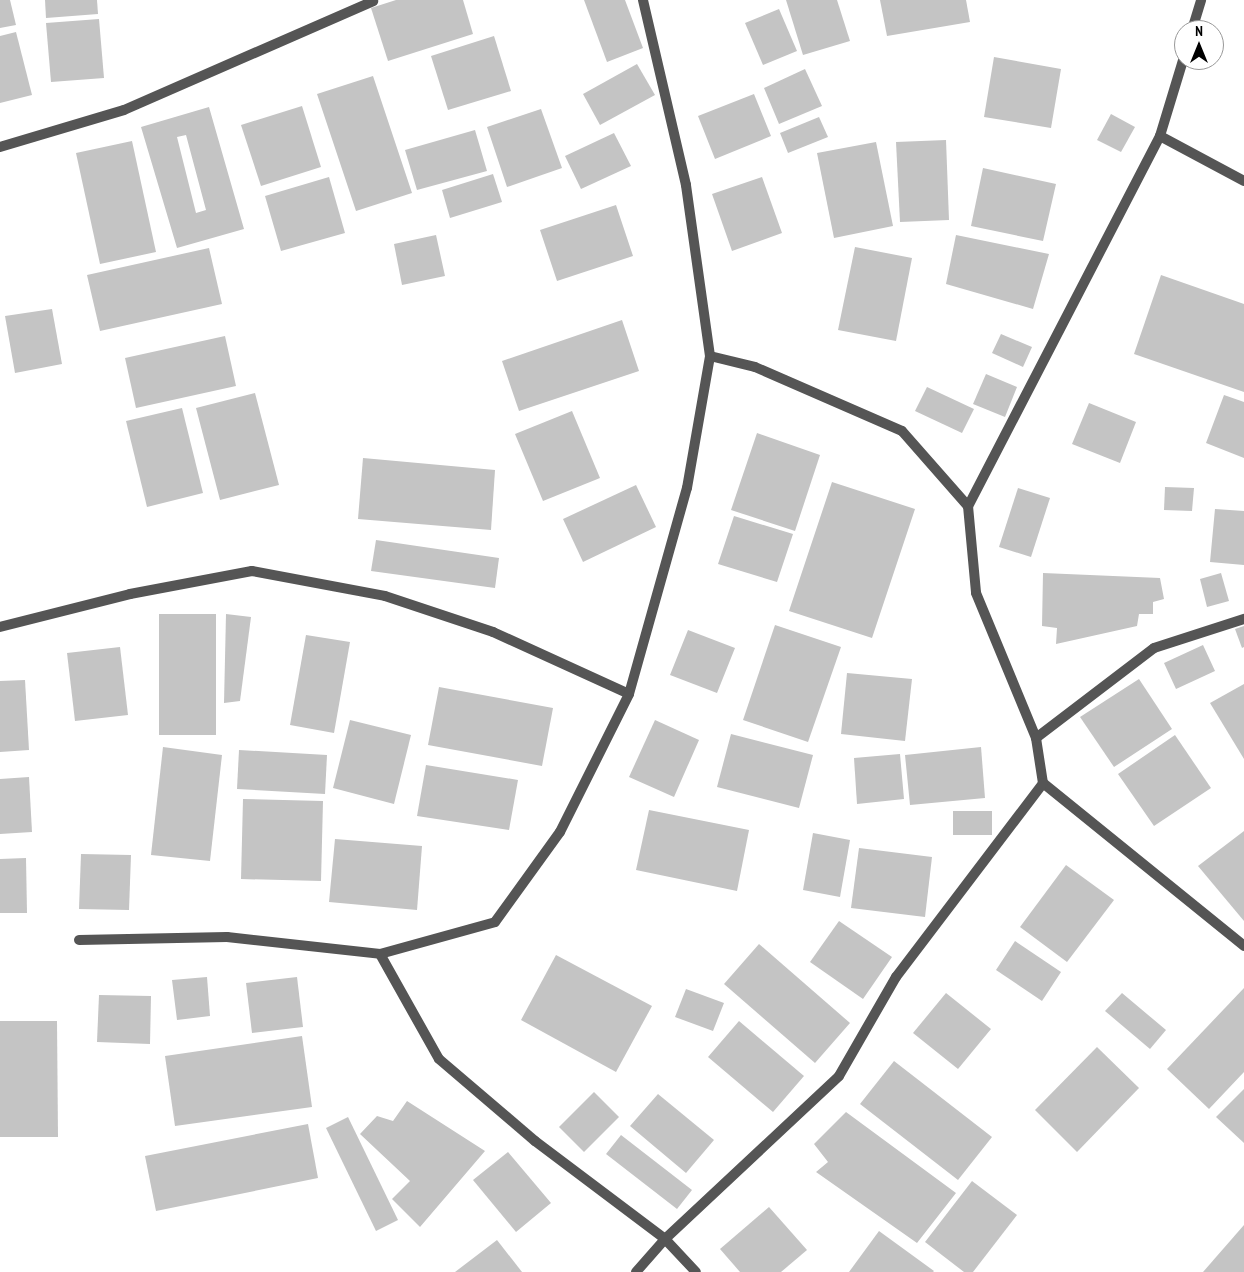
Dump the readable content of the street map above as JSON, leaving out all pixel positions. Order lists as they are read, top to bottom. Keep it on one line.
{"north":"top"}
